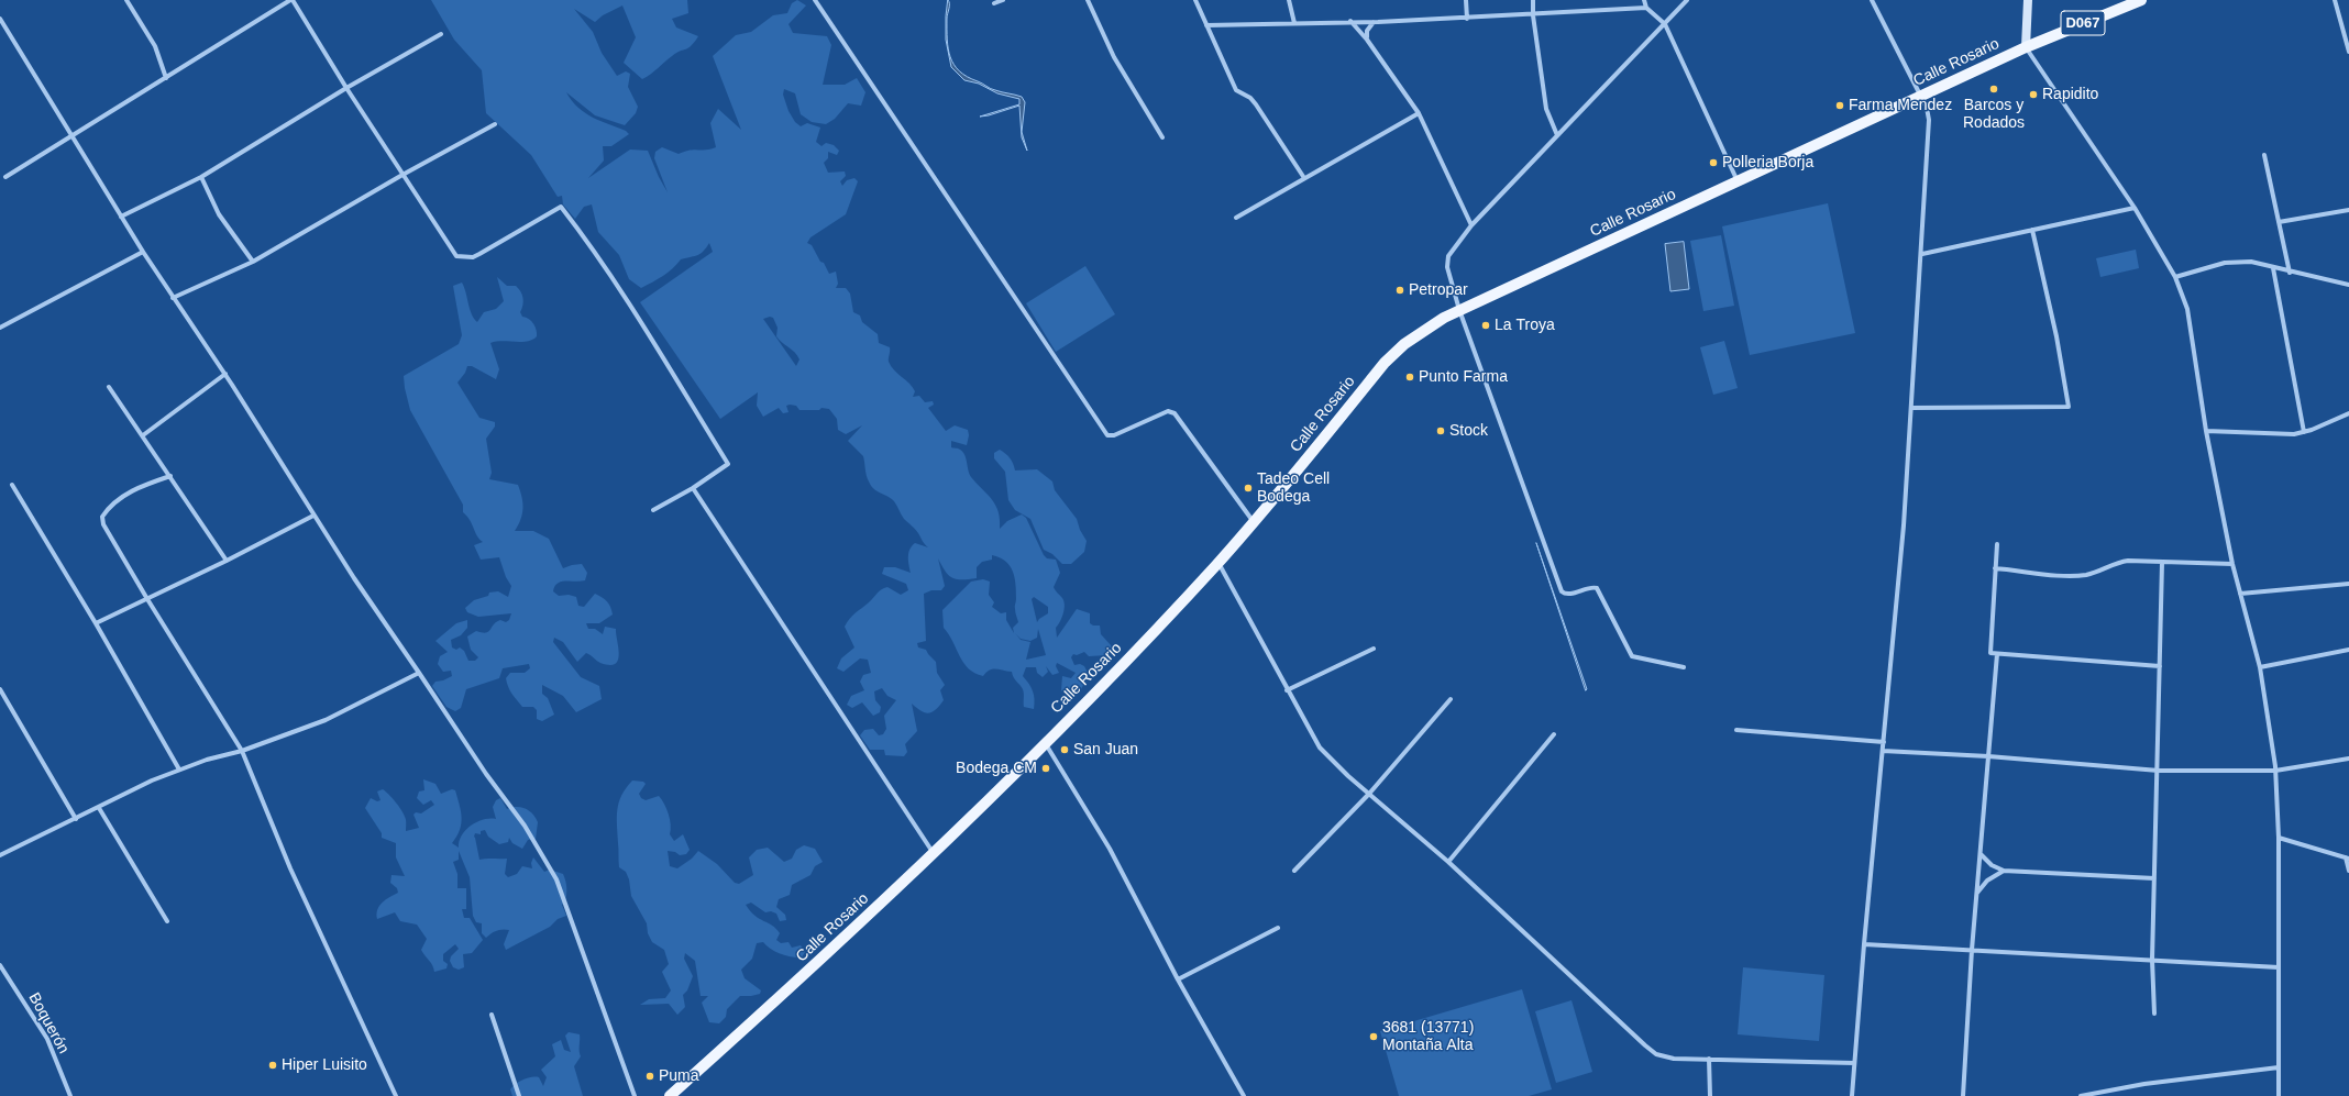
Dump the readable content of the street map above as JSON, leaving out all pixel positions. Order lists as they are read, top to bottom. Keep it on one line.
{"streets":{"main road":["D067","Calle Rosario"],"street":["Boquerón"]},"places":["Barcos y Rodados","Rapidito","Farma Mendez","Polleria Borja","Petropar","La Troya","Punto Farma","Stock","Tadeo Cell Bodega","San Juan","Bodega CM","3681 (13771) Montaña Alta","Hiper Luisito","Puma"]}
